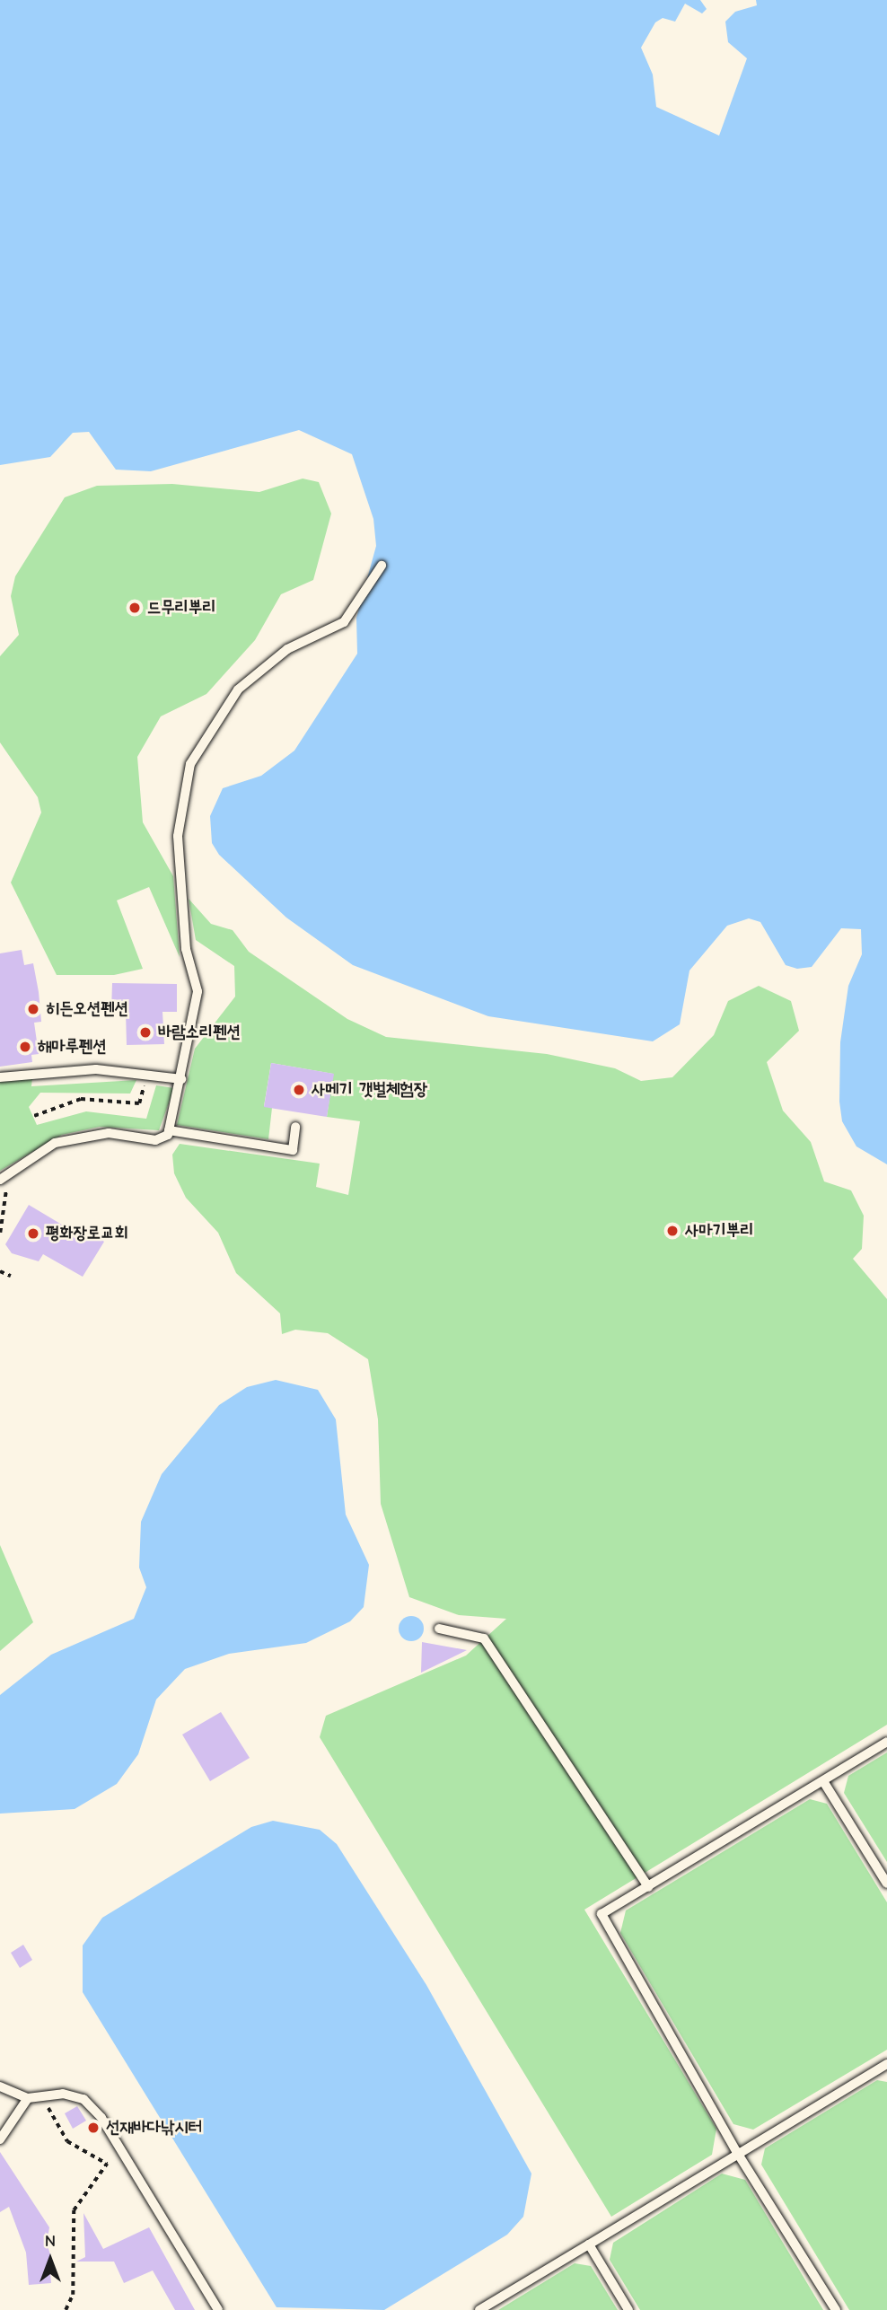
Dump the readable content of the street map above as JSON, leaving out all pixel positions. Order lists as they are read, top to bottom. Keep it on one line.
{"places":["드무리뿌리","히든오션펜션","바람소리펜션","해마루펜션","사메기 갯벌체험장","사마기뿌리","평화장로교회","선재바다낚시터"],"north":"top"}
